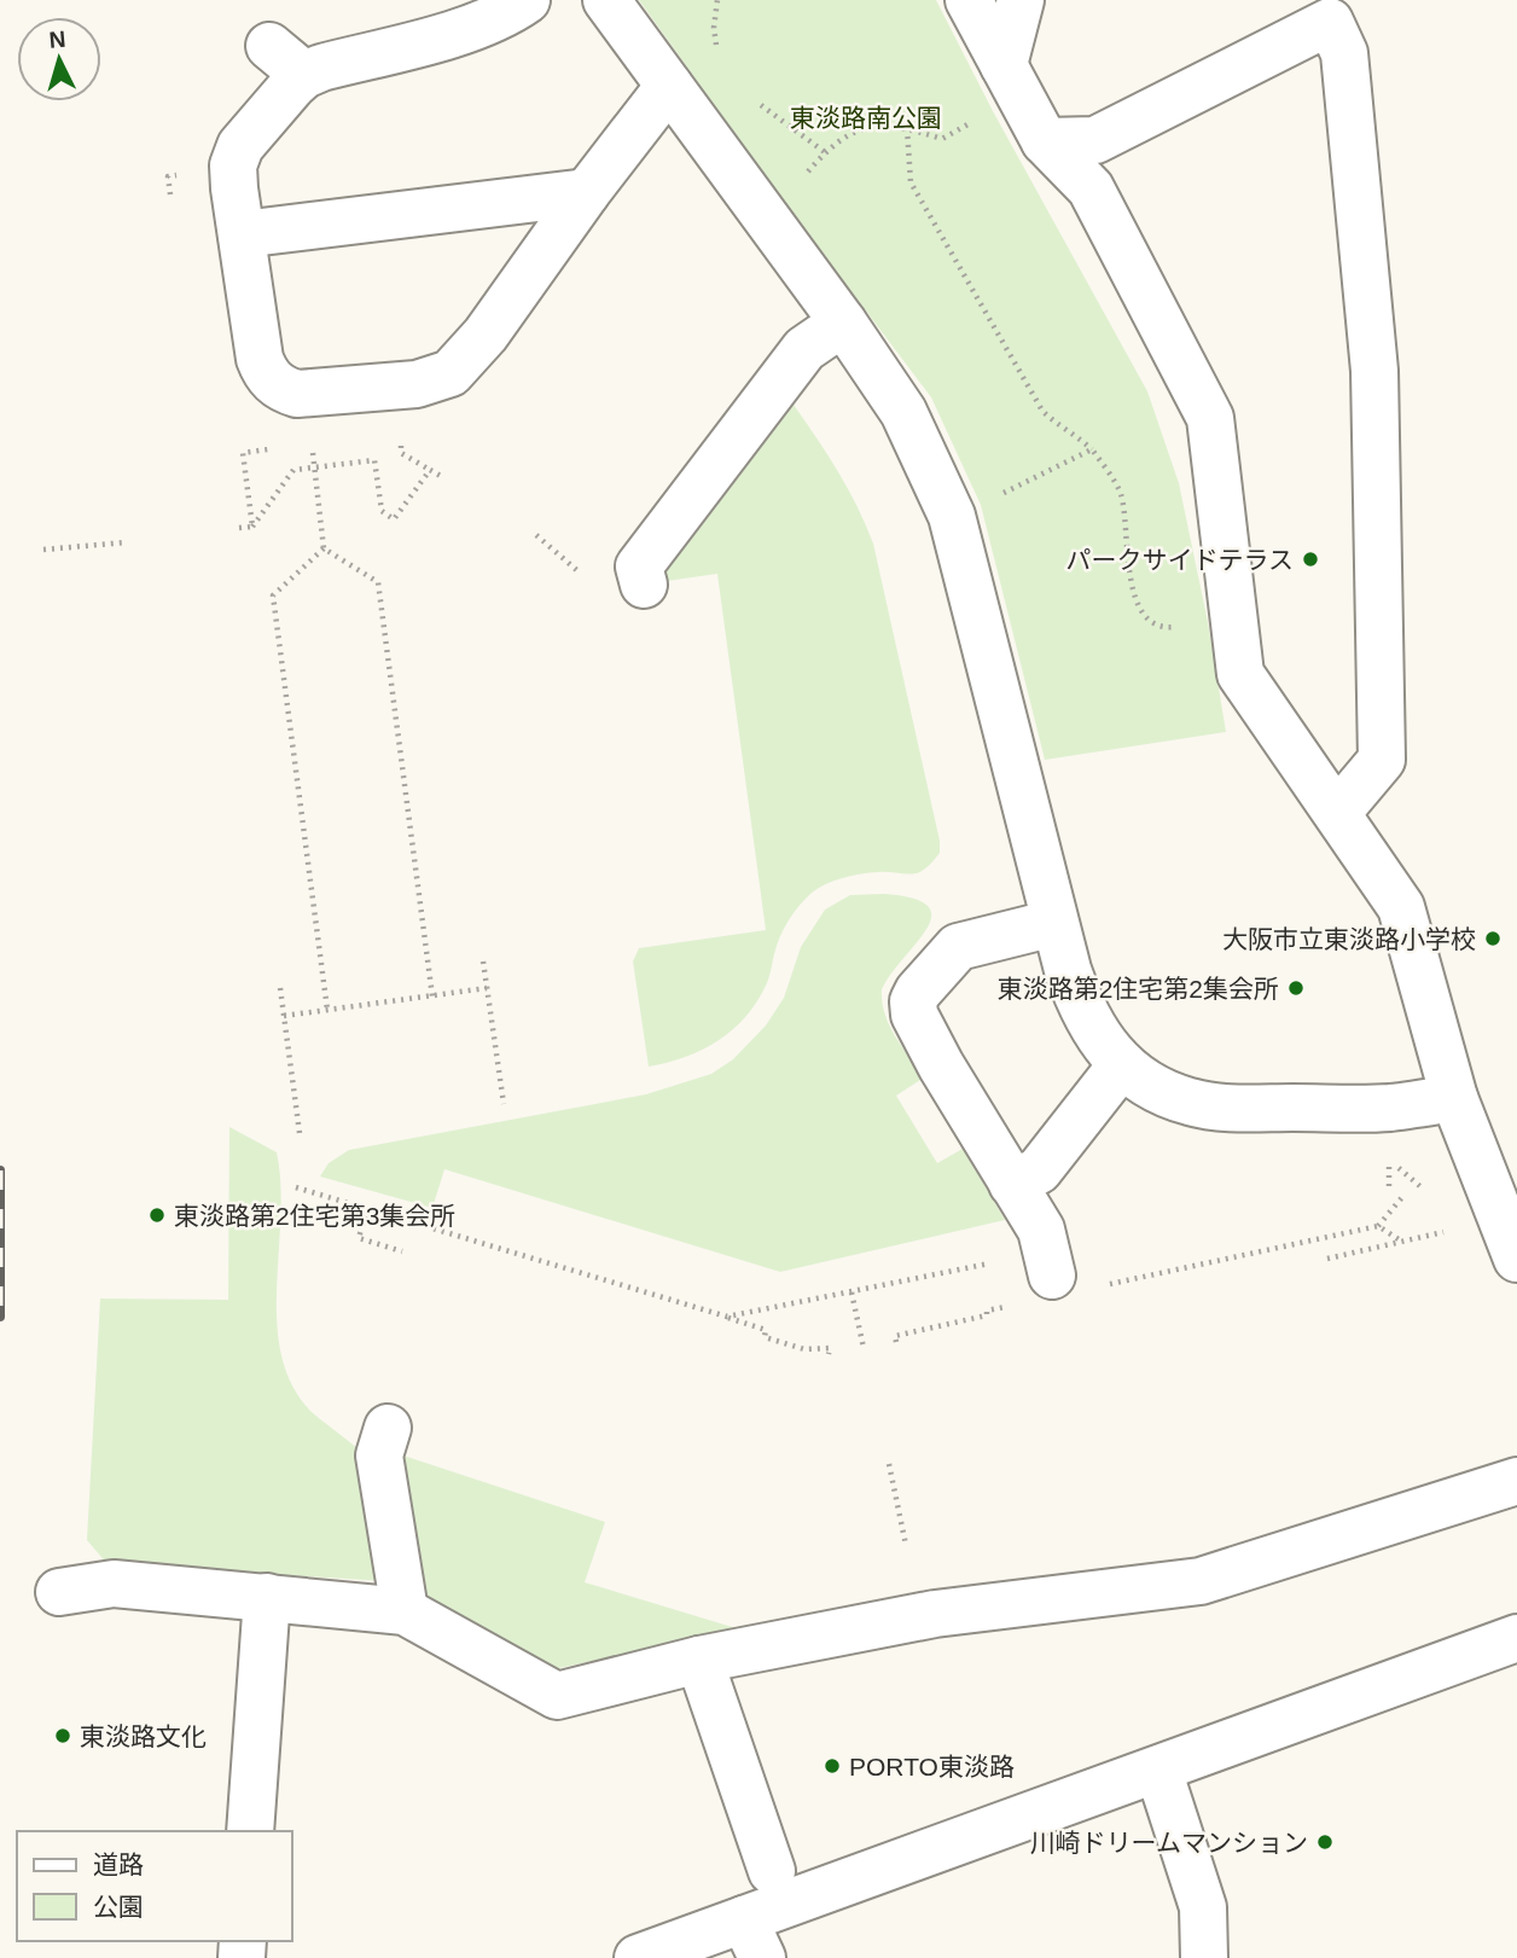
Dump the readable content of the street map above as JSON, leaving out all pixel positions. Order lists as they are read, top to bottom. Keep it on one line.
{"parks":["東淡路南公園"],"places":["パークサイドテラス","大阪市立東淡路小学校","東淡路第2住宅第2集会所","東淡路第2住宅第3集会所","東淡路文化","PORTO東淡路","川崎ドリームマンション"],"legend":["道路","公園"],"north":"top"}
